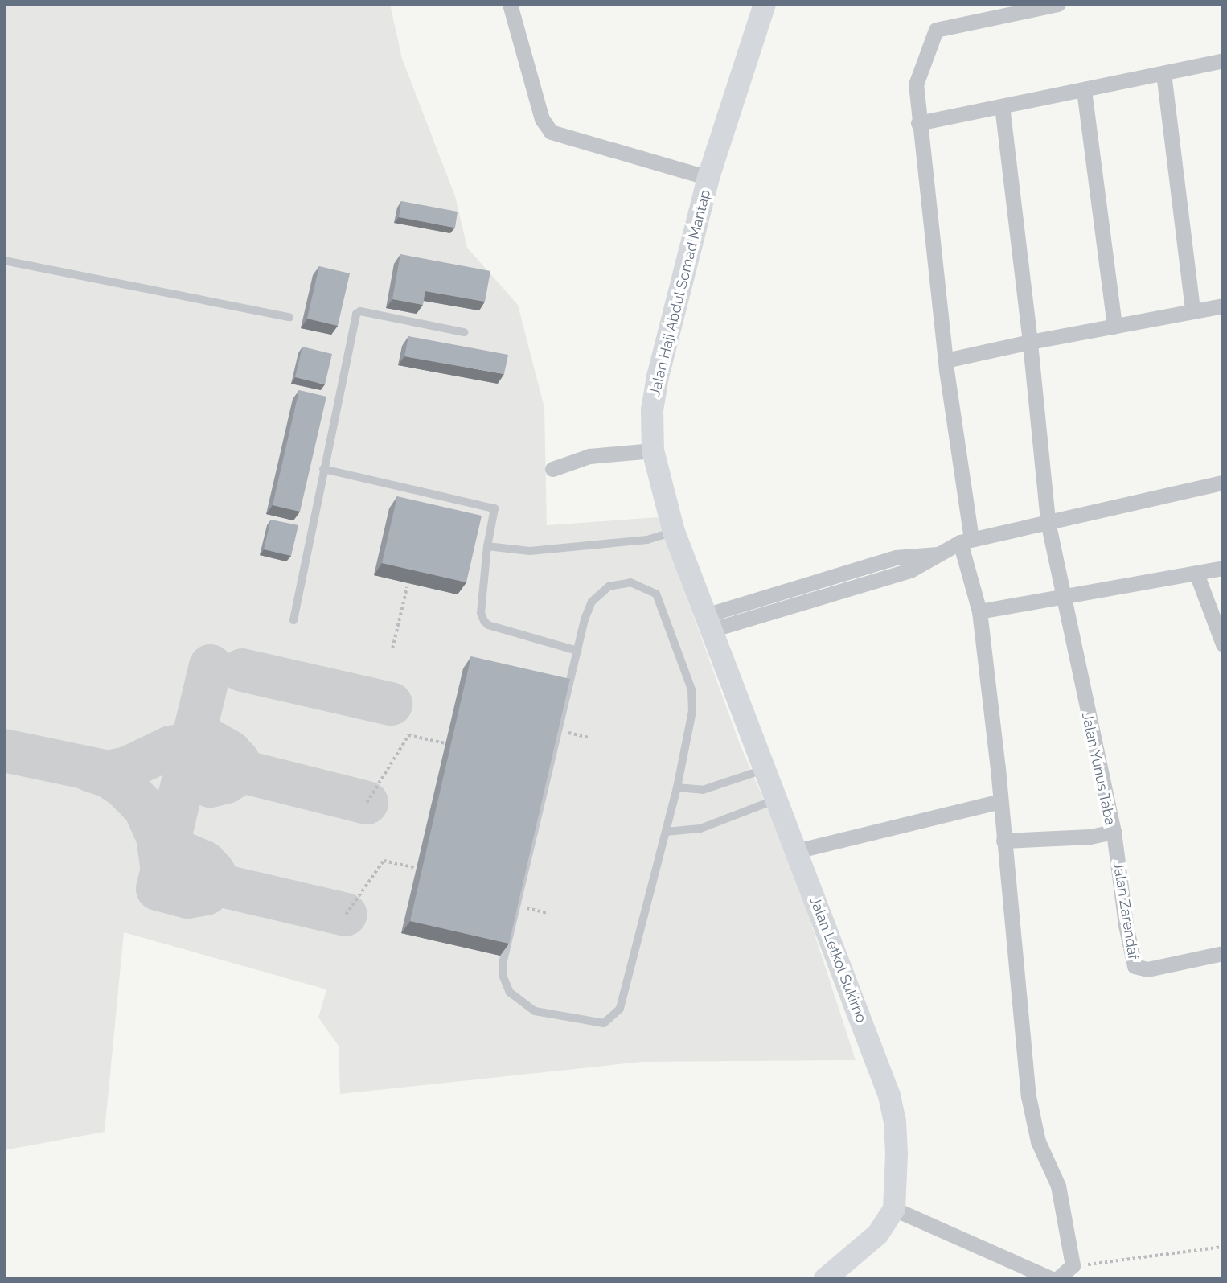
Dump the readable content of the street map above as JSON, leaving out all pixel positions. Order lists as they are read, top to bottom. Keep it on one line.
{"streets":{"main road":["Jalan Haji Abdul Somad Mantap","Jalan Letkol Sukirno"],"street":["Jalan Yunus Taba","Jalan Zarendaf"]},"crossings":[["Jalan Haji Abdul Somad Mantap","Jalan Letkol Sukirno"],["Jalan Yunus Taba","Jalan Zarendaf"]]}
